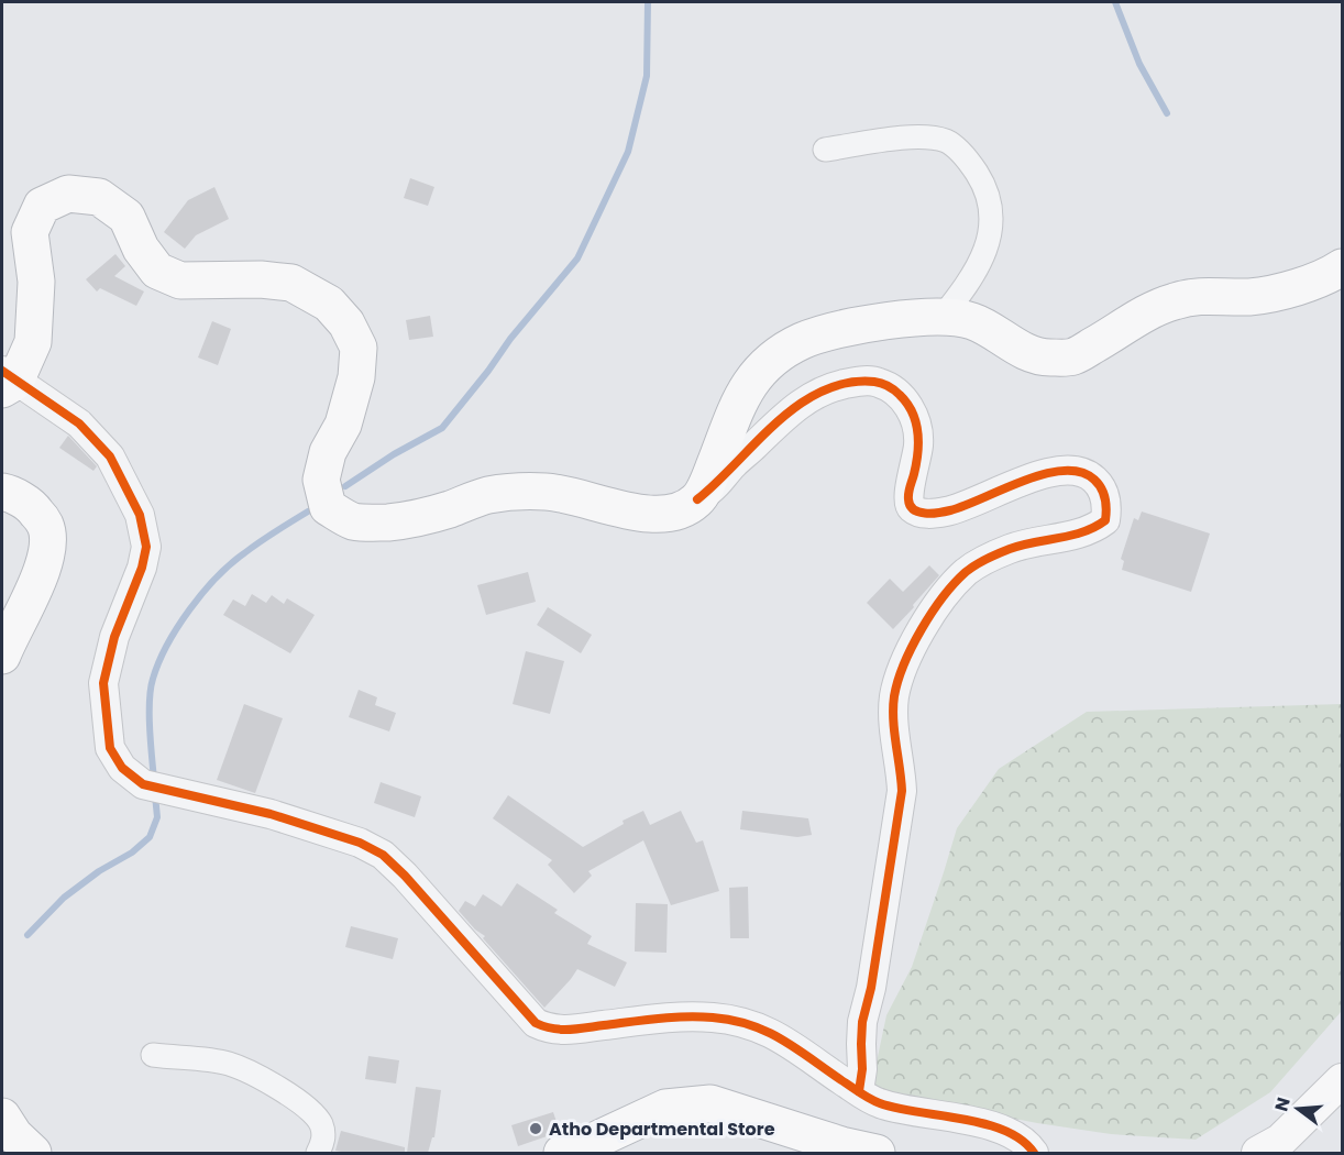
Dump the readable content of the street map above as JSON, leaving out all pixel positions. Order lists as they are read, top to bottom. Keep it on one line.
{"places":["Atho Departmental Store"],"north":"left"}
